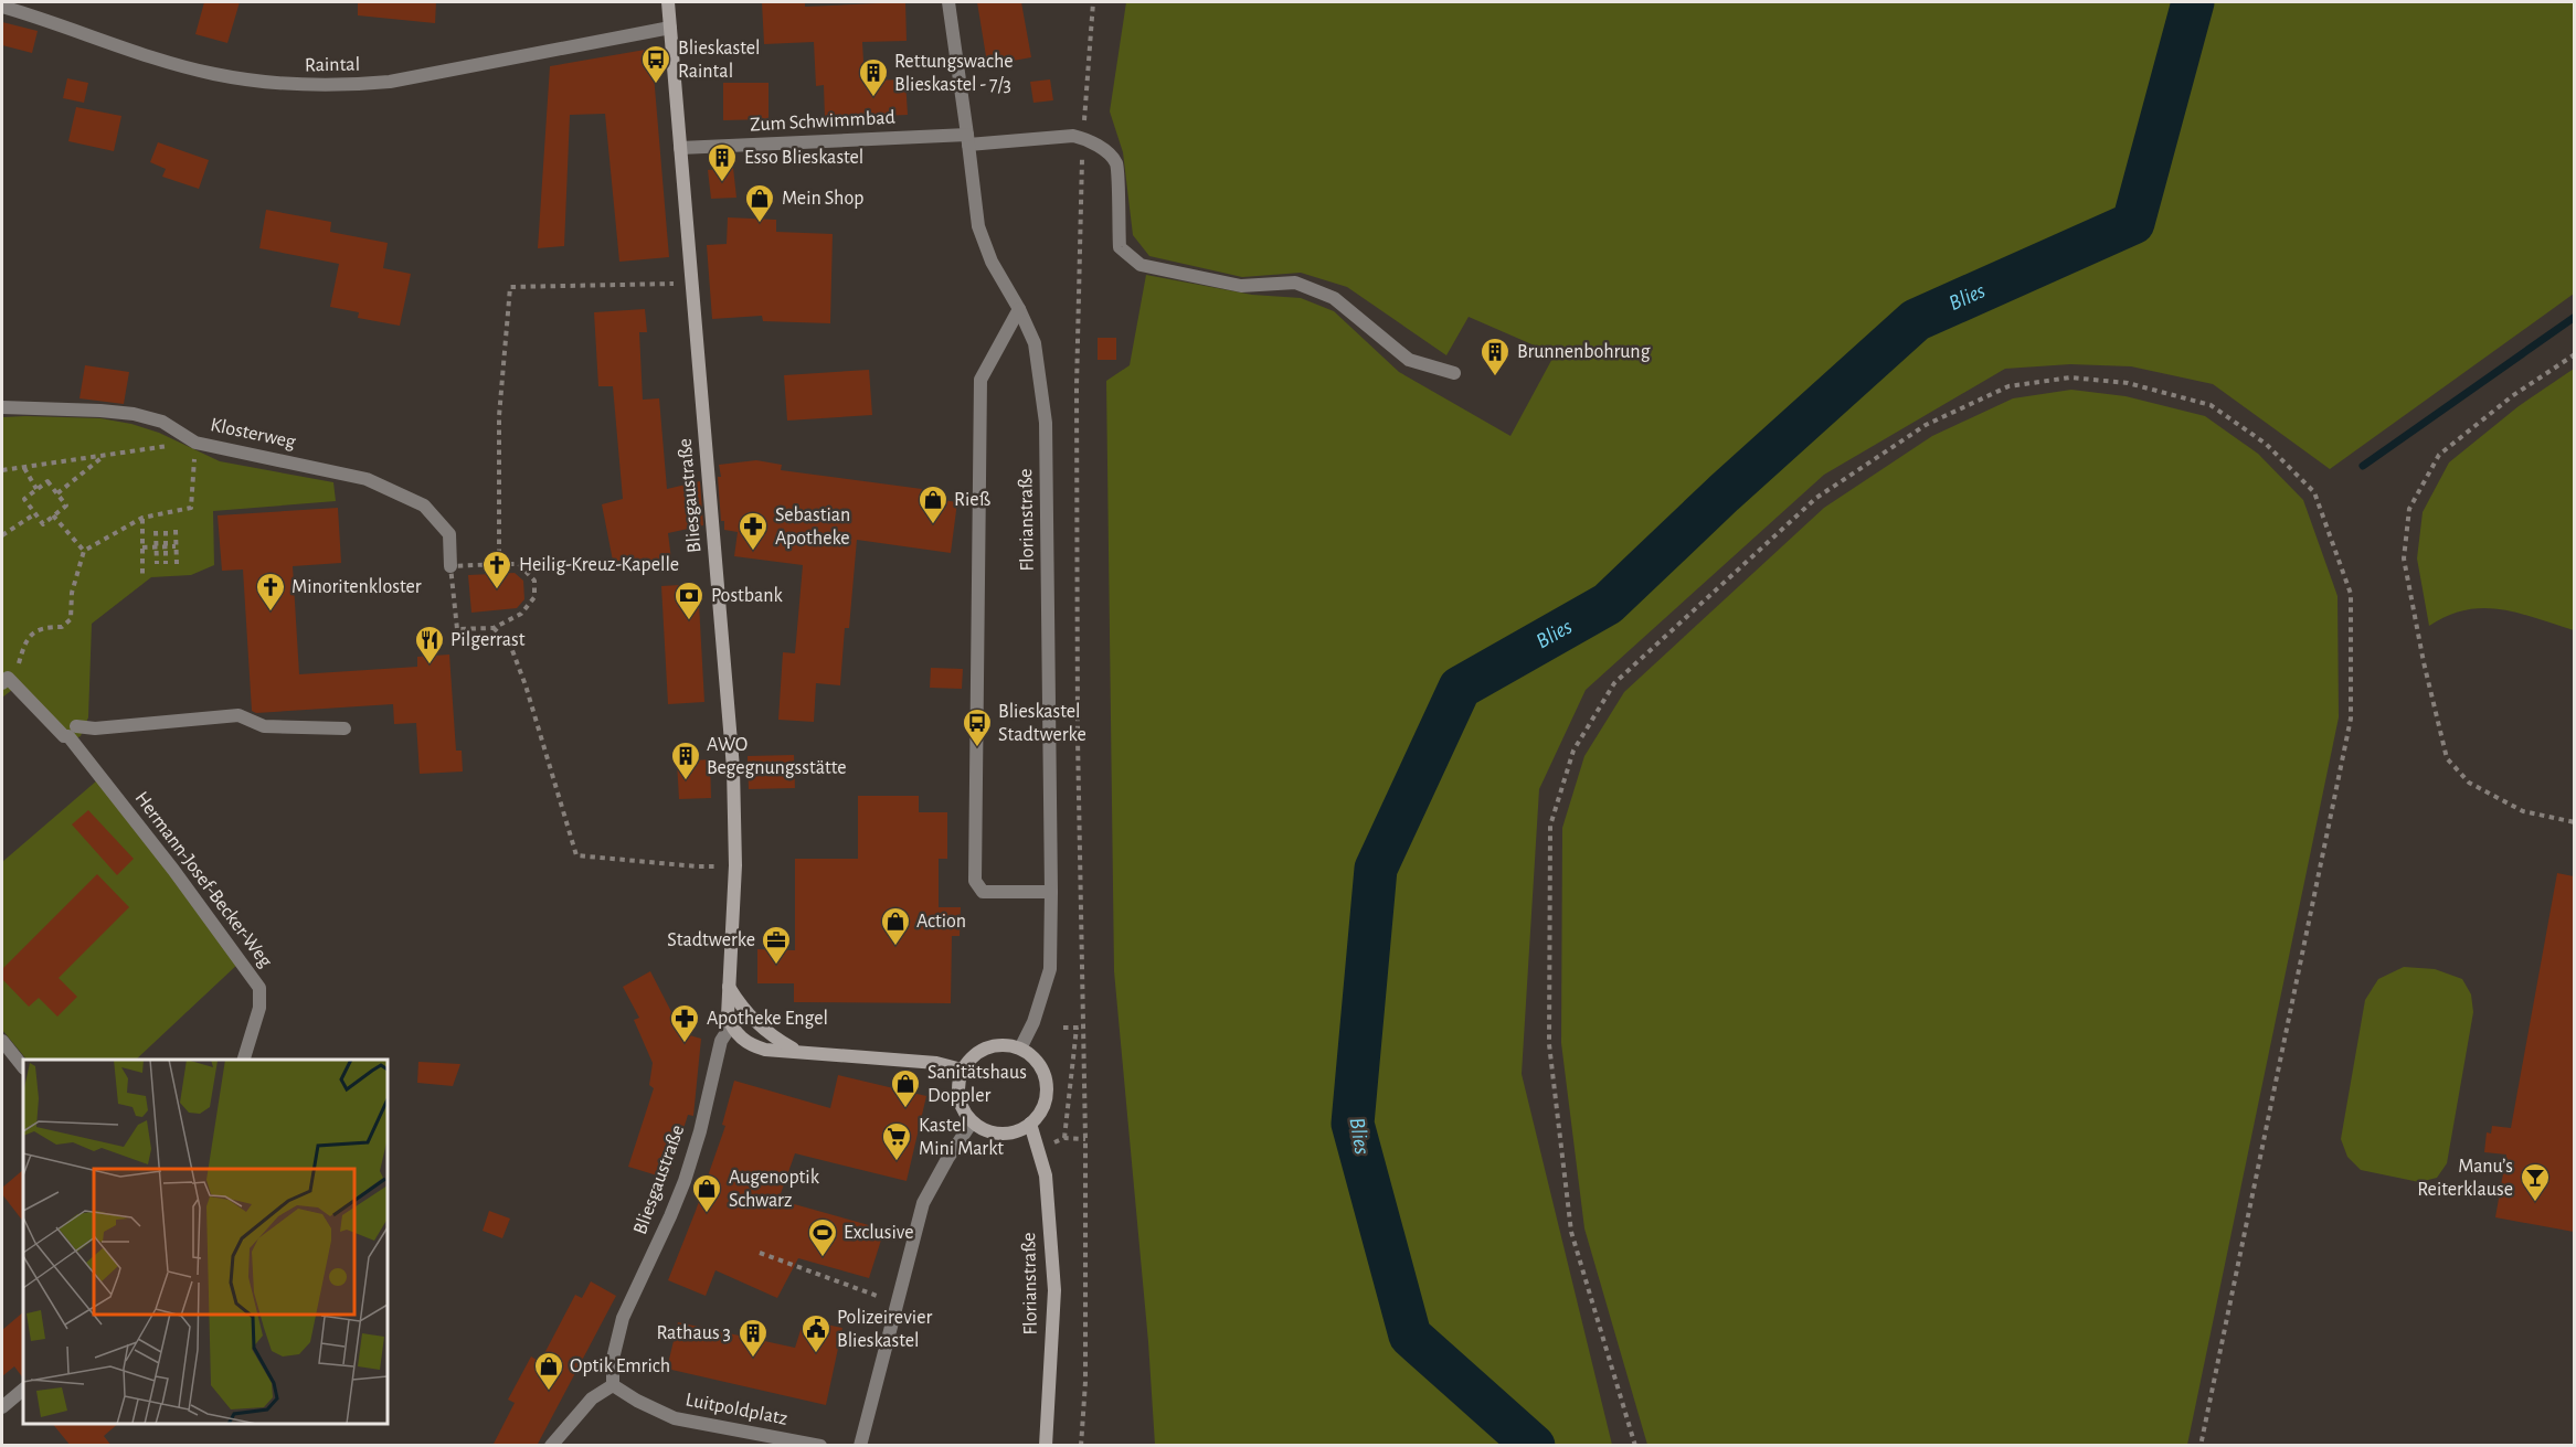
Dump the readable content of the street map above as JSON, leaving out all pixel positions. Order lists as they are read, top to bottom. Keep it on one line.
{"streets":{"main road":["Bliesgaustraße","Florianstraße"],"street":["Raintal","Zum Schwimmbad","Klosterweg","Hermann-Josef-Becker-Weg","Luitpoldplatz"]},"crossings":[["Raintal","Bliesgaustraße"],["Zum Schwimmbad","Bliesgaustraße"],["Zum Schwimmbad","Florianstraße"],["Bliesgaustraße","Luitpoldplatz"]],"water":["Blies"],"places":{"bus stop":["Blieskastel Raintal","Blieskastel Stadtwerke"],"building":["Rettungswache Blieskastel - 7/3","Esso Blieskastel","Brunnenbohrung","AWO Begegnungsstätte","Rathaus 3"],"shop":["Mein Shop","Rieß","Action","Sanitätshaus Doppler","Augenoptik Schwarz","Optik Emrich"],"pharmacy":["Sebastian Apotheke","Apotheke Engel"],"church":["Heilig-Kreuz-Kapelle","Minoritenkloster"],"bank":["Postbank"],"restaurant":["Pilgerrast"],"office":["Stadtwerke"],"supermarket":["Kastel Mini Markt"],"bar":["Manu’s Reiterklause"],"sports":["Exclusive"],"public building":["Polizeirevier Blieskastel"]}}
